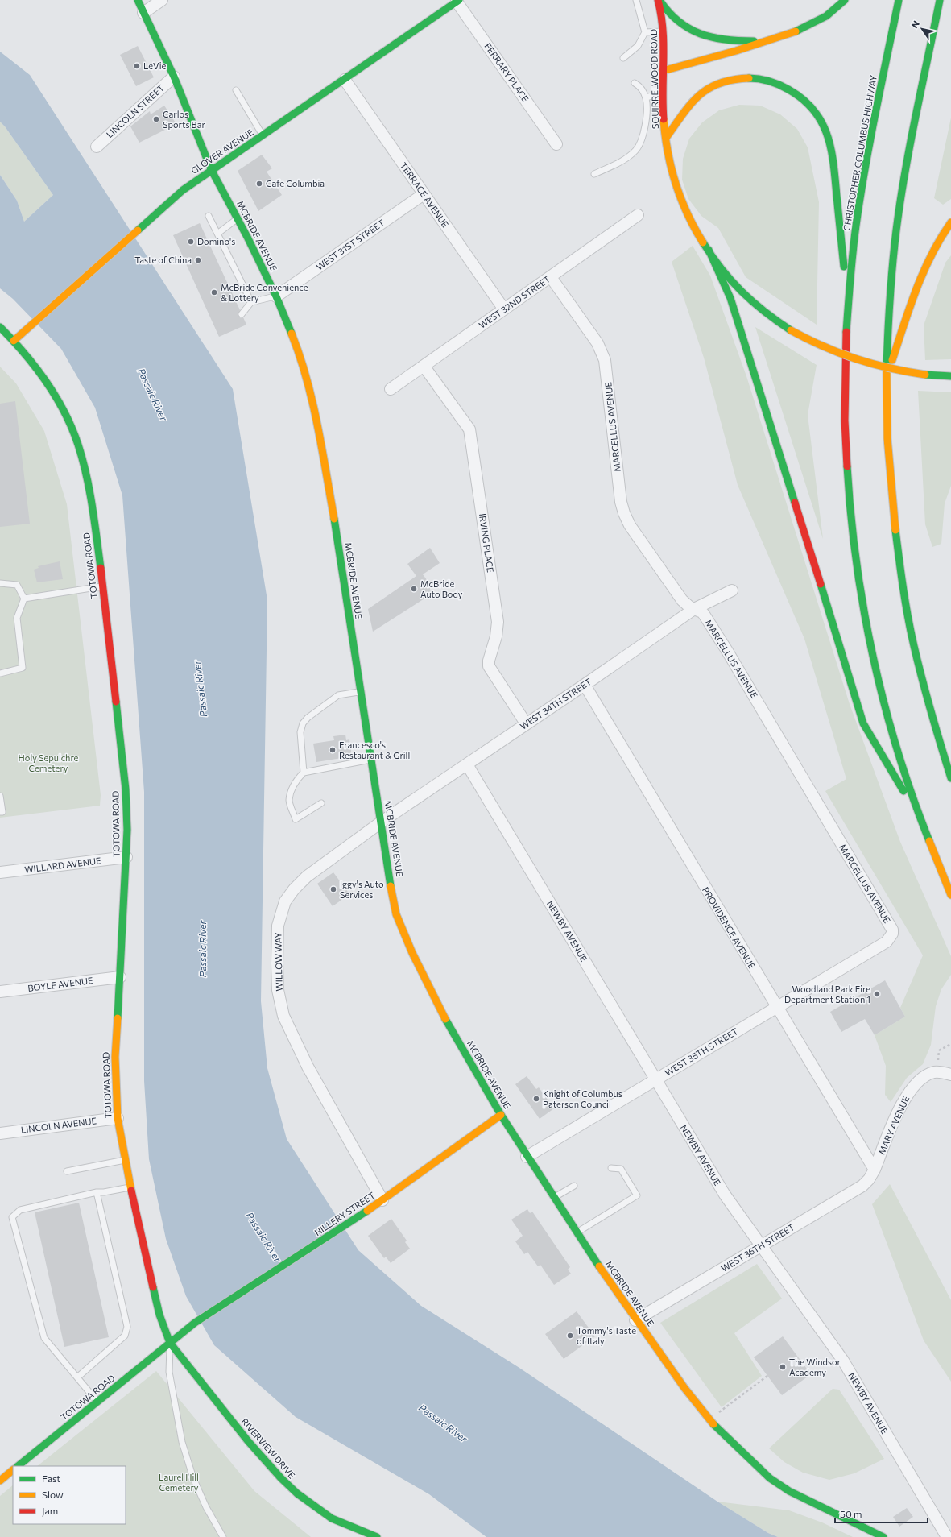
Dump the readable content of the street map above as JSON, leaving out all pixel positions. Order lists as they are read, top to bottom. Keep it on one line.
{"streets":{"main road":["SQUIRRELWOOD ROAD","GLOVER AVENUE","CHRISTOPHER COLUMBUS HIGHWAY","MCBRIDE AVENUE","TOTOWA ROAD","HILLERY STREET","RIVERVIEW DRIVE"],"street":["FERRARY PLACE","LINCOLN STREET","TERRACE AVENUE","WEST 31ST STREET","WEST 32ND STREET","MARCELLUS AVENUE","IRVING PLACE","WEST 34TH STREET","WILLARD AVENUE","PROVIDENCE AVENUE","NEWBY AVENUE","WILLOW WAY","BOYLE AVENUE","WEST 35TH STREET","LINCOLN AVENUE","MARY AVENUE","WEST 36TH STREET"]},"crossings":[["FERRARY PLACE","GLOVER AVENUE"],["LINCOLN STREET","MCBRIDE AVENUE"],["GLOVER AVENUE","TERRACE AVENUE"],["GLOVER AVENUE","MCBRIDE AVENUE"],["GLOVER AVENUE","TOTOWA ROAD"],["TERRACE AVENUE","WEST 31ST STREET"],["TERRACE AVENUE","WEST 32ND STREET"],["MCBRIDE AVENUE","WEST 31ST STREET"],["MCBRIDE AVENUE","WEST 34TH STREET"],["MCBRIDE AVENUE","WILLOW WAY"],["MCBRIDE AVENUE","WEST 35TH STREET"],["MCBRIDE AVENUE","HILLERY STREET"],["MCBRIDE AVENUE","WEST 36TH STREET"],["WEST 32ND STREET","MARCELLUS AVENUE"],["WEST 32ND STREET","IRVING PLACE"],["MARCELLUS AVENUE","WEST 34TH STREET"],["MARCELLUS AVENUE","WEST 35TH STREET"],["IRVING PLACE","WEST 34TH STREET"],["TOTOWA ROAD","WILLARD AVENUE"],["TOTOWA ROAD","BOYLE AVENUE"],["TOTOWA ROAD","LINCOLN AVENUE"],["TOTOWA ROAD","HILLERY STREET"],["TOTOWA ROAD","RIVERVIEW DRIVE"],["WEST 34TH STREET","PROVIDENCE AVENUE"],["WEST 34TH STREET","NEWBY AVENUE"],["WEST 34TH STREET","WILLOW WAY"],["PROVIDENCE AVENUE","WEST 35TH STREET"],["PROVIDENCE AVENUE","MARY AVENUE"],["PROVIDENCE AVENUE","WEST 36TH STREET"],["NEWBY AVENUE","WEST 35TH STREET"],["NEWBY AVENUE","WEST 36TH STREET"],["WILLOW WAY","HILLERY STREET"],["MARY AVENUE","WEST 36TH STREET"]],"water":["Passaic River"],"parks":["Holy Sepulchre Cemetery","Laurel Hill Cemetery"],"places":["LeVie","Carlos Sports Bar","Cafe Columbia","Domino's","Taste of China","McBride Convenience & Lottery","McBride Auto Body","Francesco's Restaurant & Grill","Iggy's Auto Services","Woodland Park Fire Department Station 1","Knight of Columbus Paterson Council","Tommy's Taste of Italy","The Windsor Academy"],"legend":["Fast","Slow","Jam"],"scale_bar":"50 m","north":"top left"}
